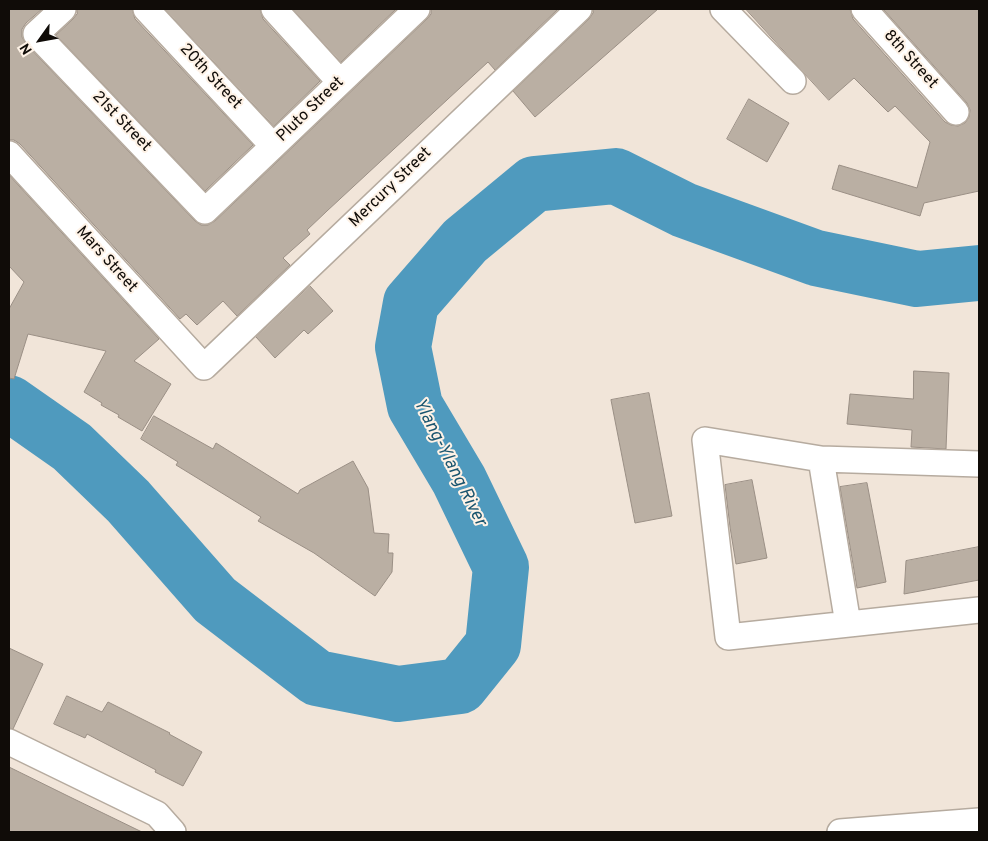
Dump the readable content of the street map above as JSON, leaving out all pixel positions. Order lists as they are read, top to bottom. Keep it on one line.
{"streets":{"street":["8th Street","20th Street","Pluto Street","21st Street","Mercury Street","Mars Street"]},"crossings":[["20th Street","Pluto Street"],["Pluto Street","21st Street"],["Mercury Street","Mars Street"]],"water":["Ylang-Ylang River"],"north":"bottom left"}
